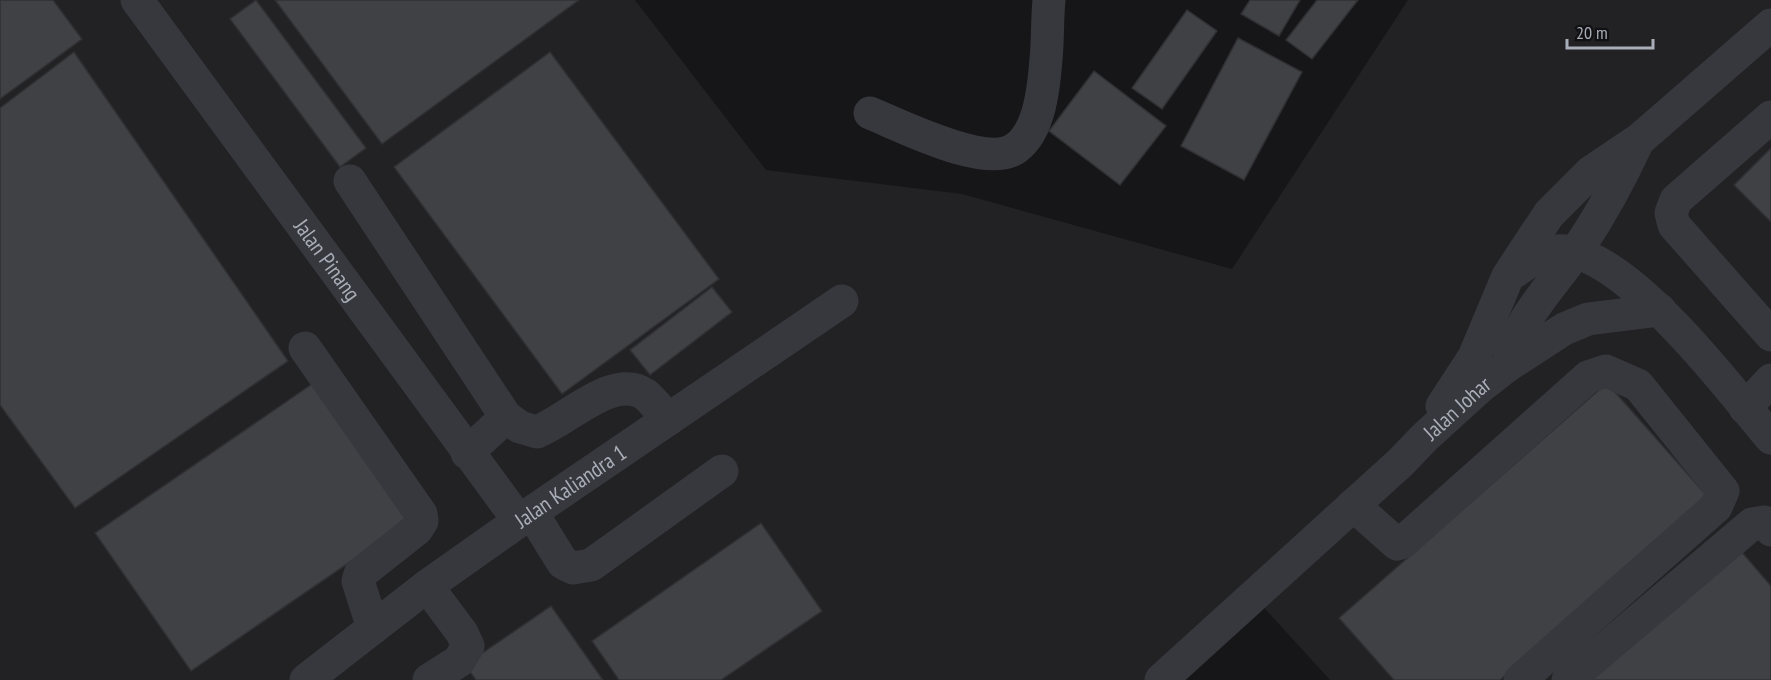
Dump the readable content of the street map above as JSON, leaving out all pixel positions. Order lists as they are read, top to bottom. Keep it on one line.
{"streets":{"street":["Jalan Pinang","Jalan Johar","Jalan Kaliandra 1"]},"crossings":[["Jalan Pinang","Jalan Kaliandra 1"]],"scale_bar":"20 m"}
